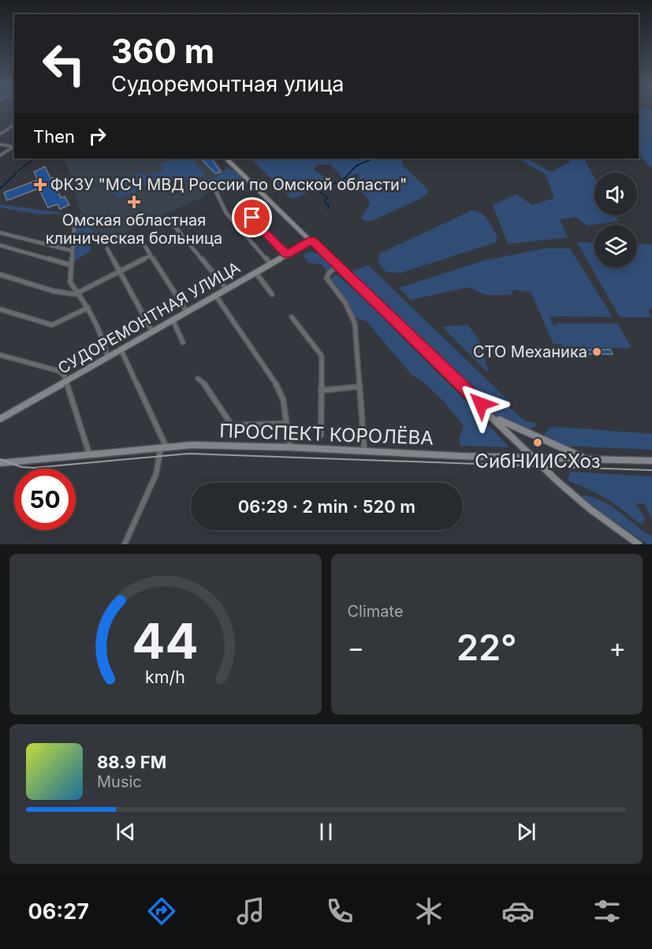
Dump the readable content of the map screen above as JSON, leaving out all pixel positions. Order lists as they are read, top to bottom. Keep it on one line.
{"streets":{"main road":["СУДОРЕМОНТНАЯ УЛИЦА","ПРОСПЕКТ КОРОЛЁВА"]},"places":{"health":["ФКЗУ \"МСЧ МВД России по Омской области\"","Омская областная клиническая больница"],"other":["СТО Механика","СибНИИСХоз"]},"page":{"turn":["360 m","Судоремонтная улица"],"then":"Then","limit":"50","trip":"06:29 · 2 min · 520 m","tile":"Climate","heat":["−","22°","+"],"song":["88.9 FM","Music"],"tabs":"06:27","gauge":["44","km/h"]}}
